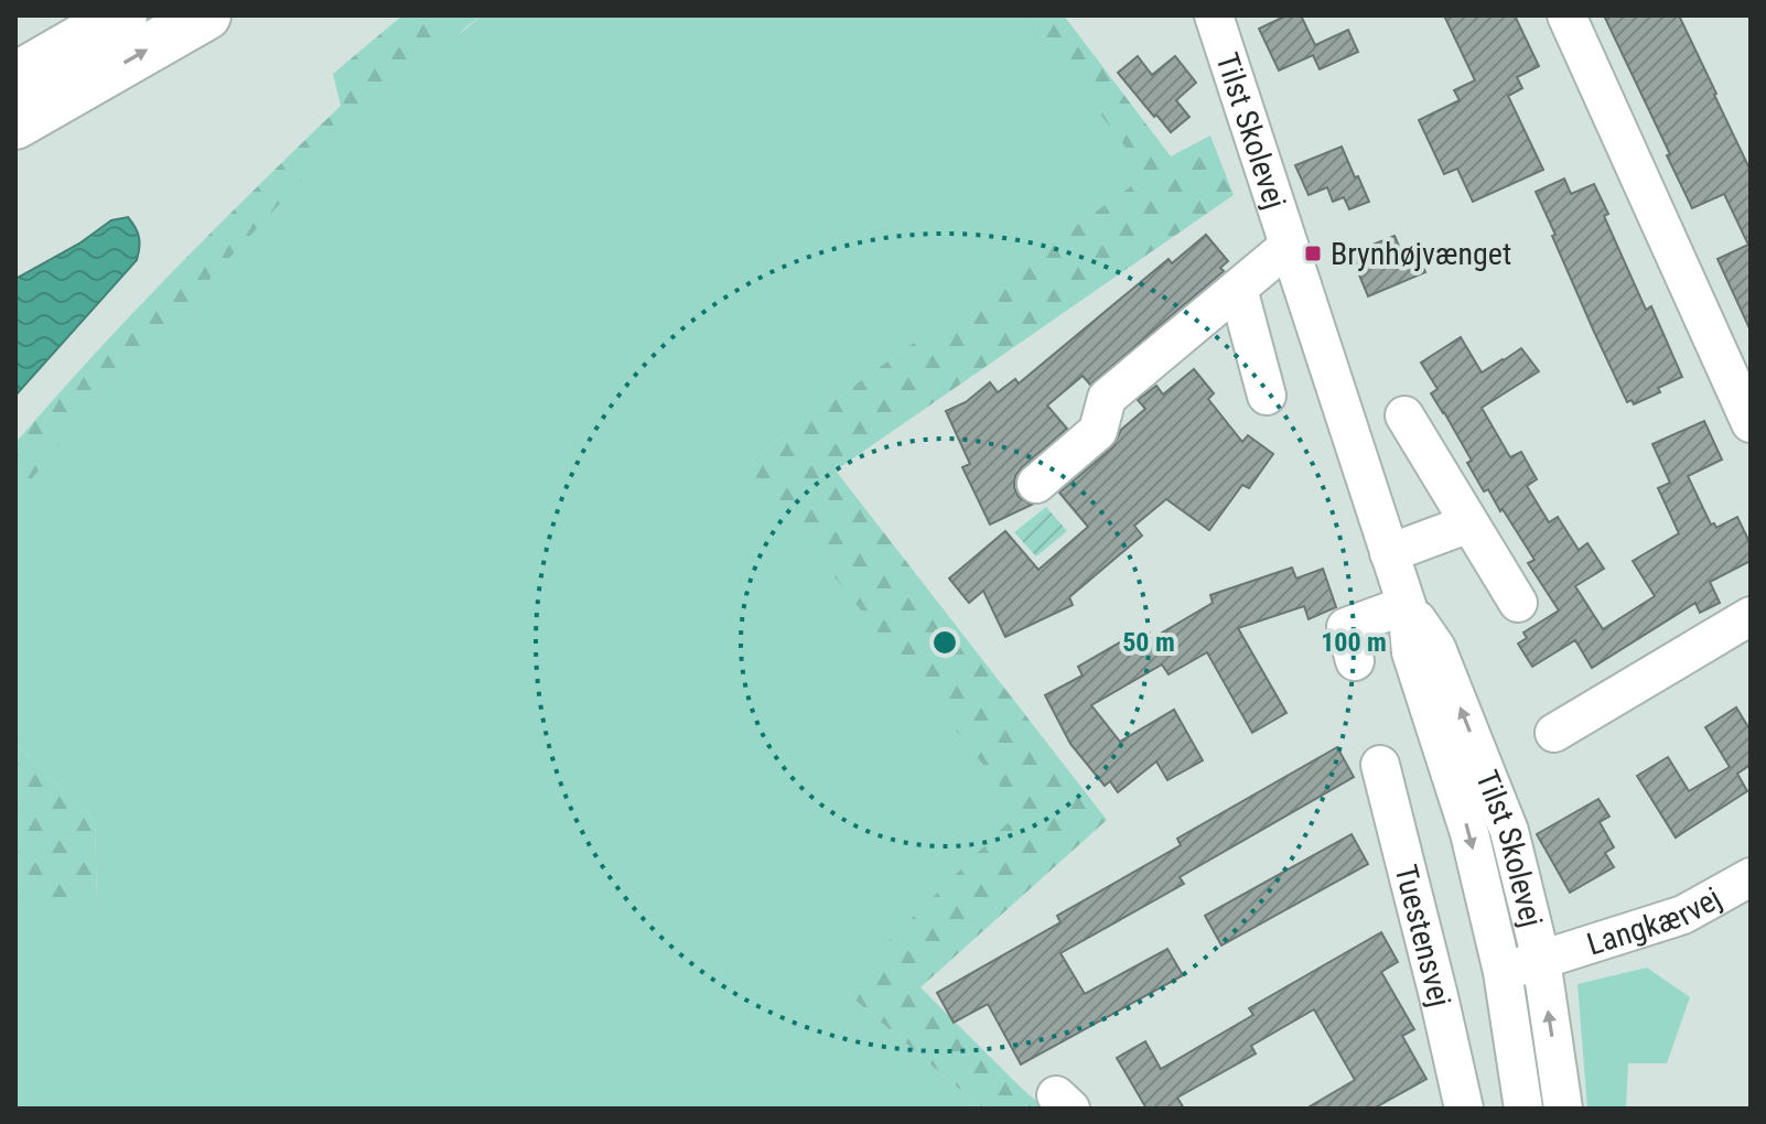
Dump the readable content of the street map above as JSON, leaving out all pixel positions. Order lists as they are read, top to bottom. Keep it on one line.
{"streets":{"street":["Tilst Skolevej","Langkærvej","Tuestensvej"]},"crossings":[["Tilst Skolevej","Langkærvej"]],"places":{"transit":["Brynhøjvænget"]},"rings":["50 m","100 m"]}
